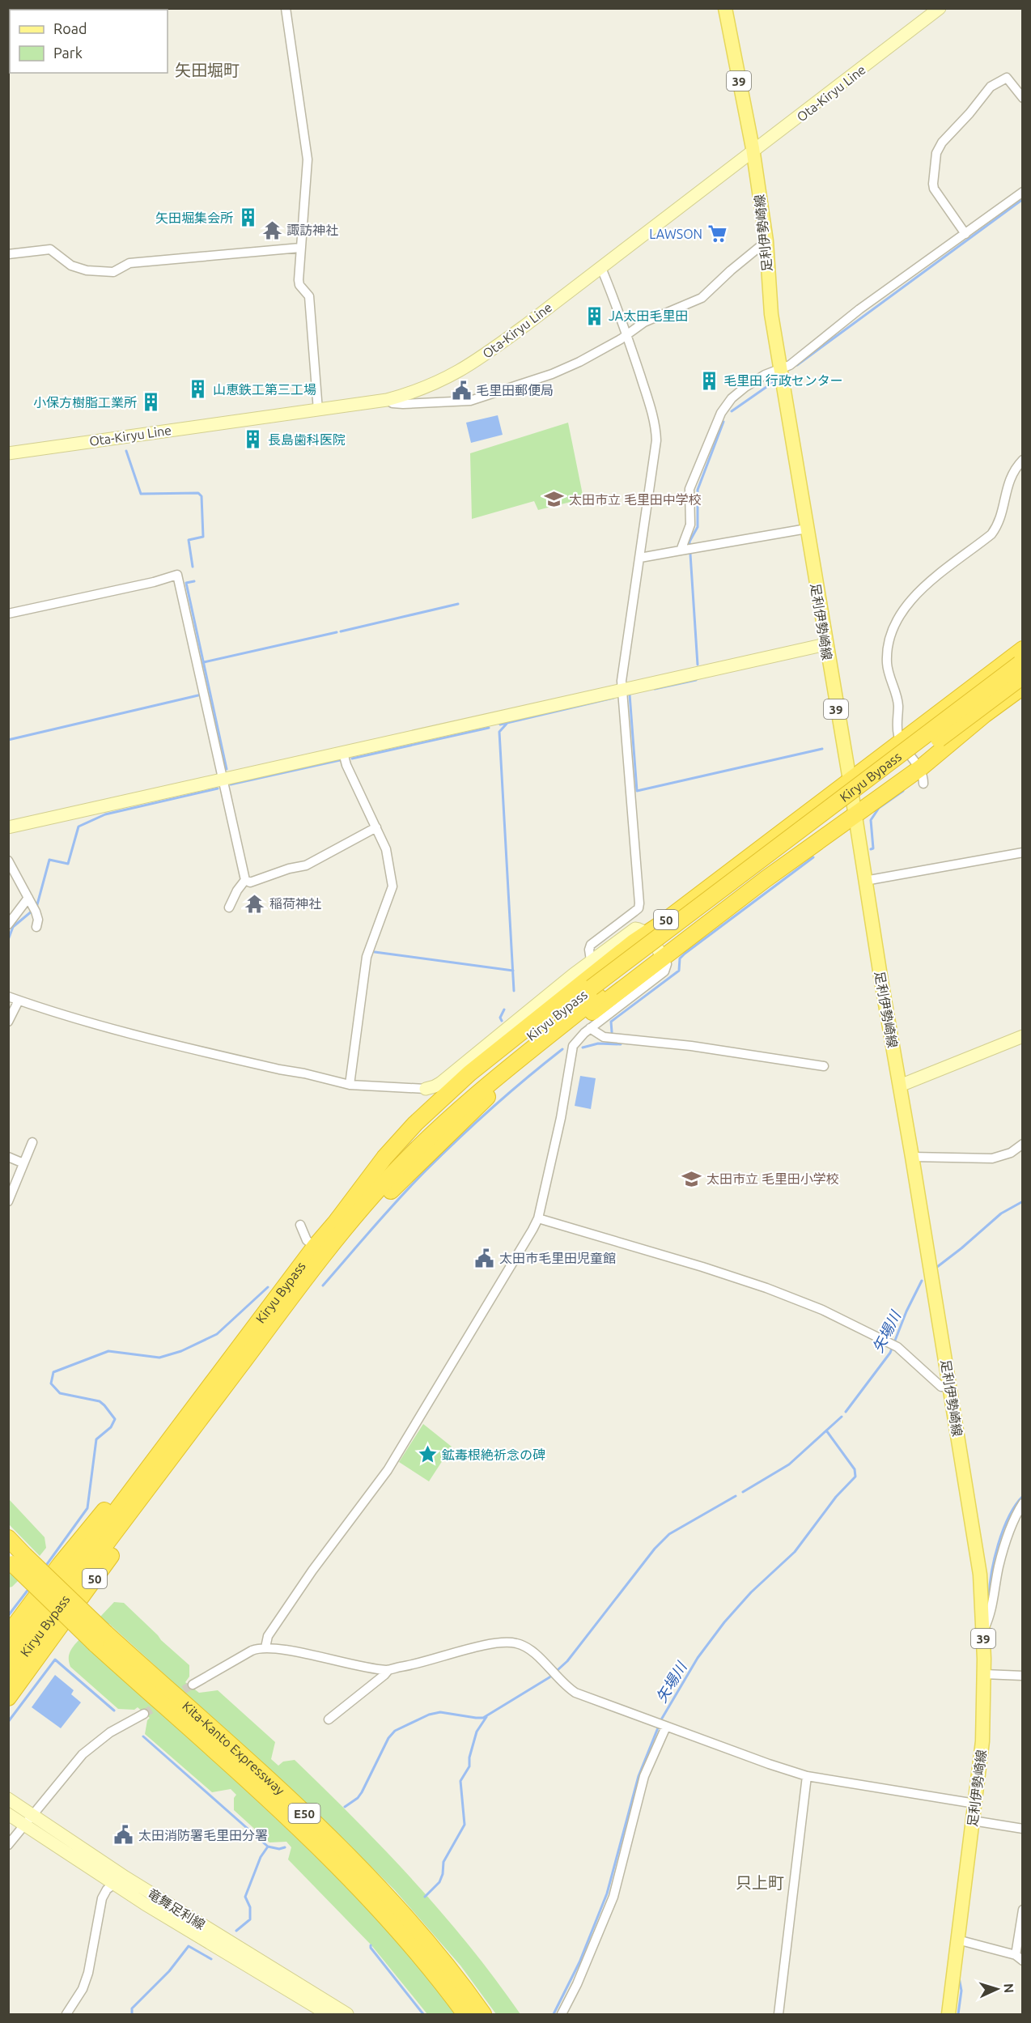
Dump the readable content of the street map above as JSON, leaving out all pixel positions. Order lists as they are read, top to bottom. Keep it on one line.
{"streets":{"highway":["Kiryu Bypass","50","Kita-Kanto Expressway","E50"],"main road":["39","Ota-Kiryu Line","足利伊勢崎線","竜舞足利線"]},"crossings":[["Ota-Kiryu Line","足利伊勢崎線"],["足利伊勢崎線","50"],["Kiryu Bypass","50"]],"districts":["矢田堀町","只上町"],"water":["矢場川"],"places":{"building":["矢田堀集会所","JA太田毛里田","毛里田 行政センター","山恵鉄工第三工場","小保方樹脂工業所","長島歯科医院"],"temple":["諏訪神社","稲荷神社"],"supermarket":["LAWSON"],"public building":["毛里田郵便局","太田市毛里田児童館","太田消防署毛里田分署"],"school or university":["太田市立 毛里田中学校","太田市立 毛里田小学校"],"place":["鉱毒根絶祈念の碑"]},"legend":["Road","Park"],"north":"right"}
